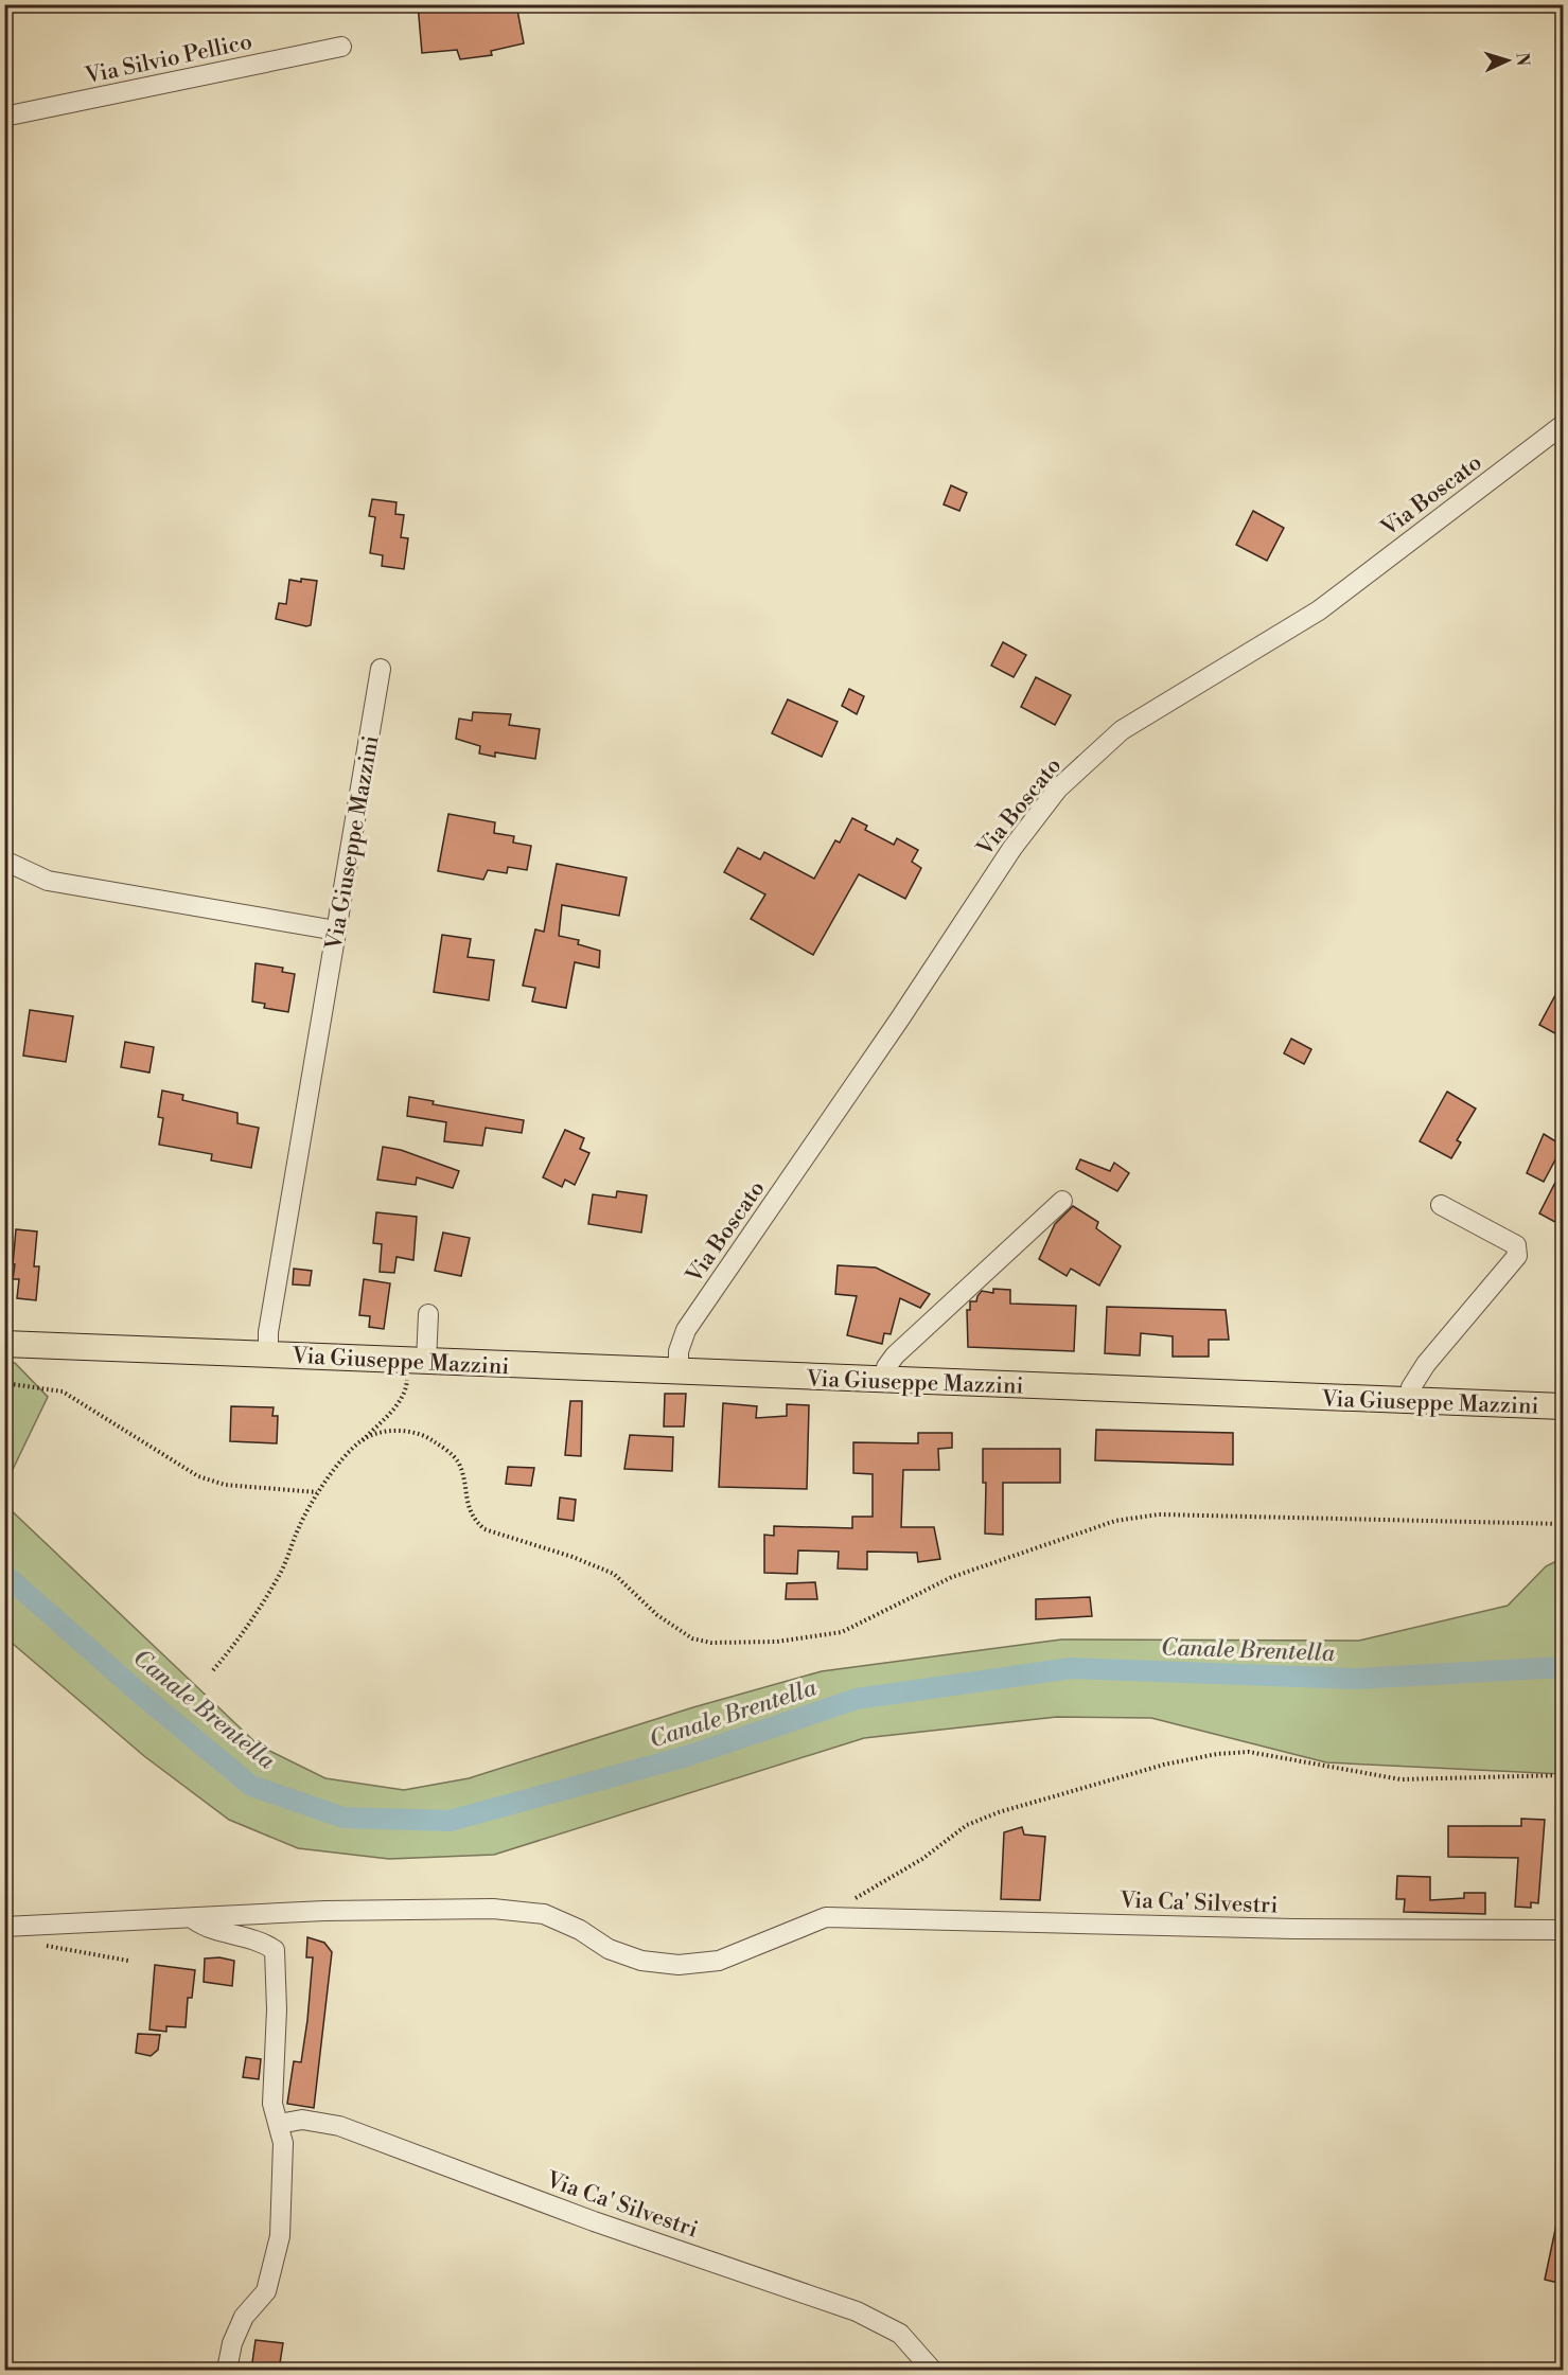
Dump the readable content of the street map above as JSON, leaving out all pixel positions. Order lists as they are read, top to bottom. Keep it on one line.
{"streets":{"main road":["Via Giuseppe Mazzini"],"street":["Via Silvio Pellico","Via Boscato","Via Ca' Silvestri"]},"crossings":[["Via Boscato","Via Giuseppe Mazzini"]],"water":["Canale Brentella"],"north":"right"}
